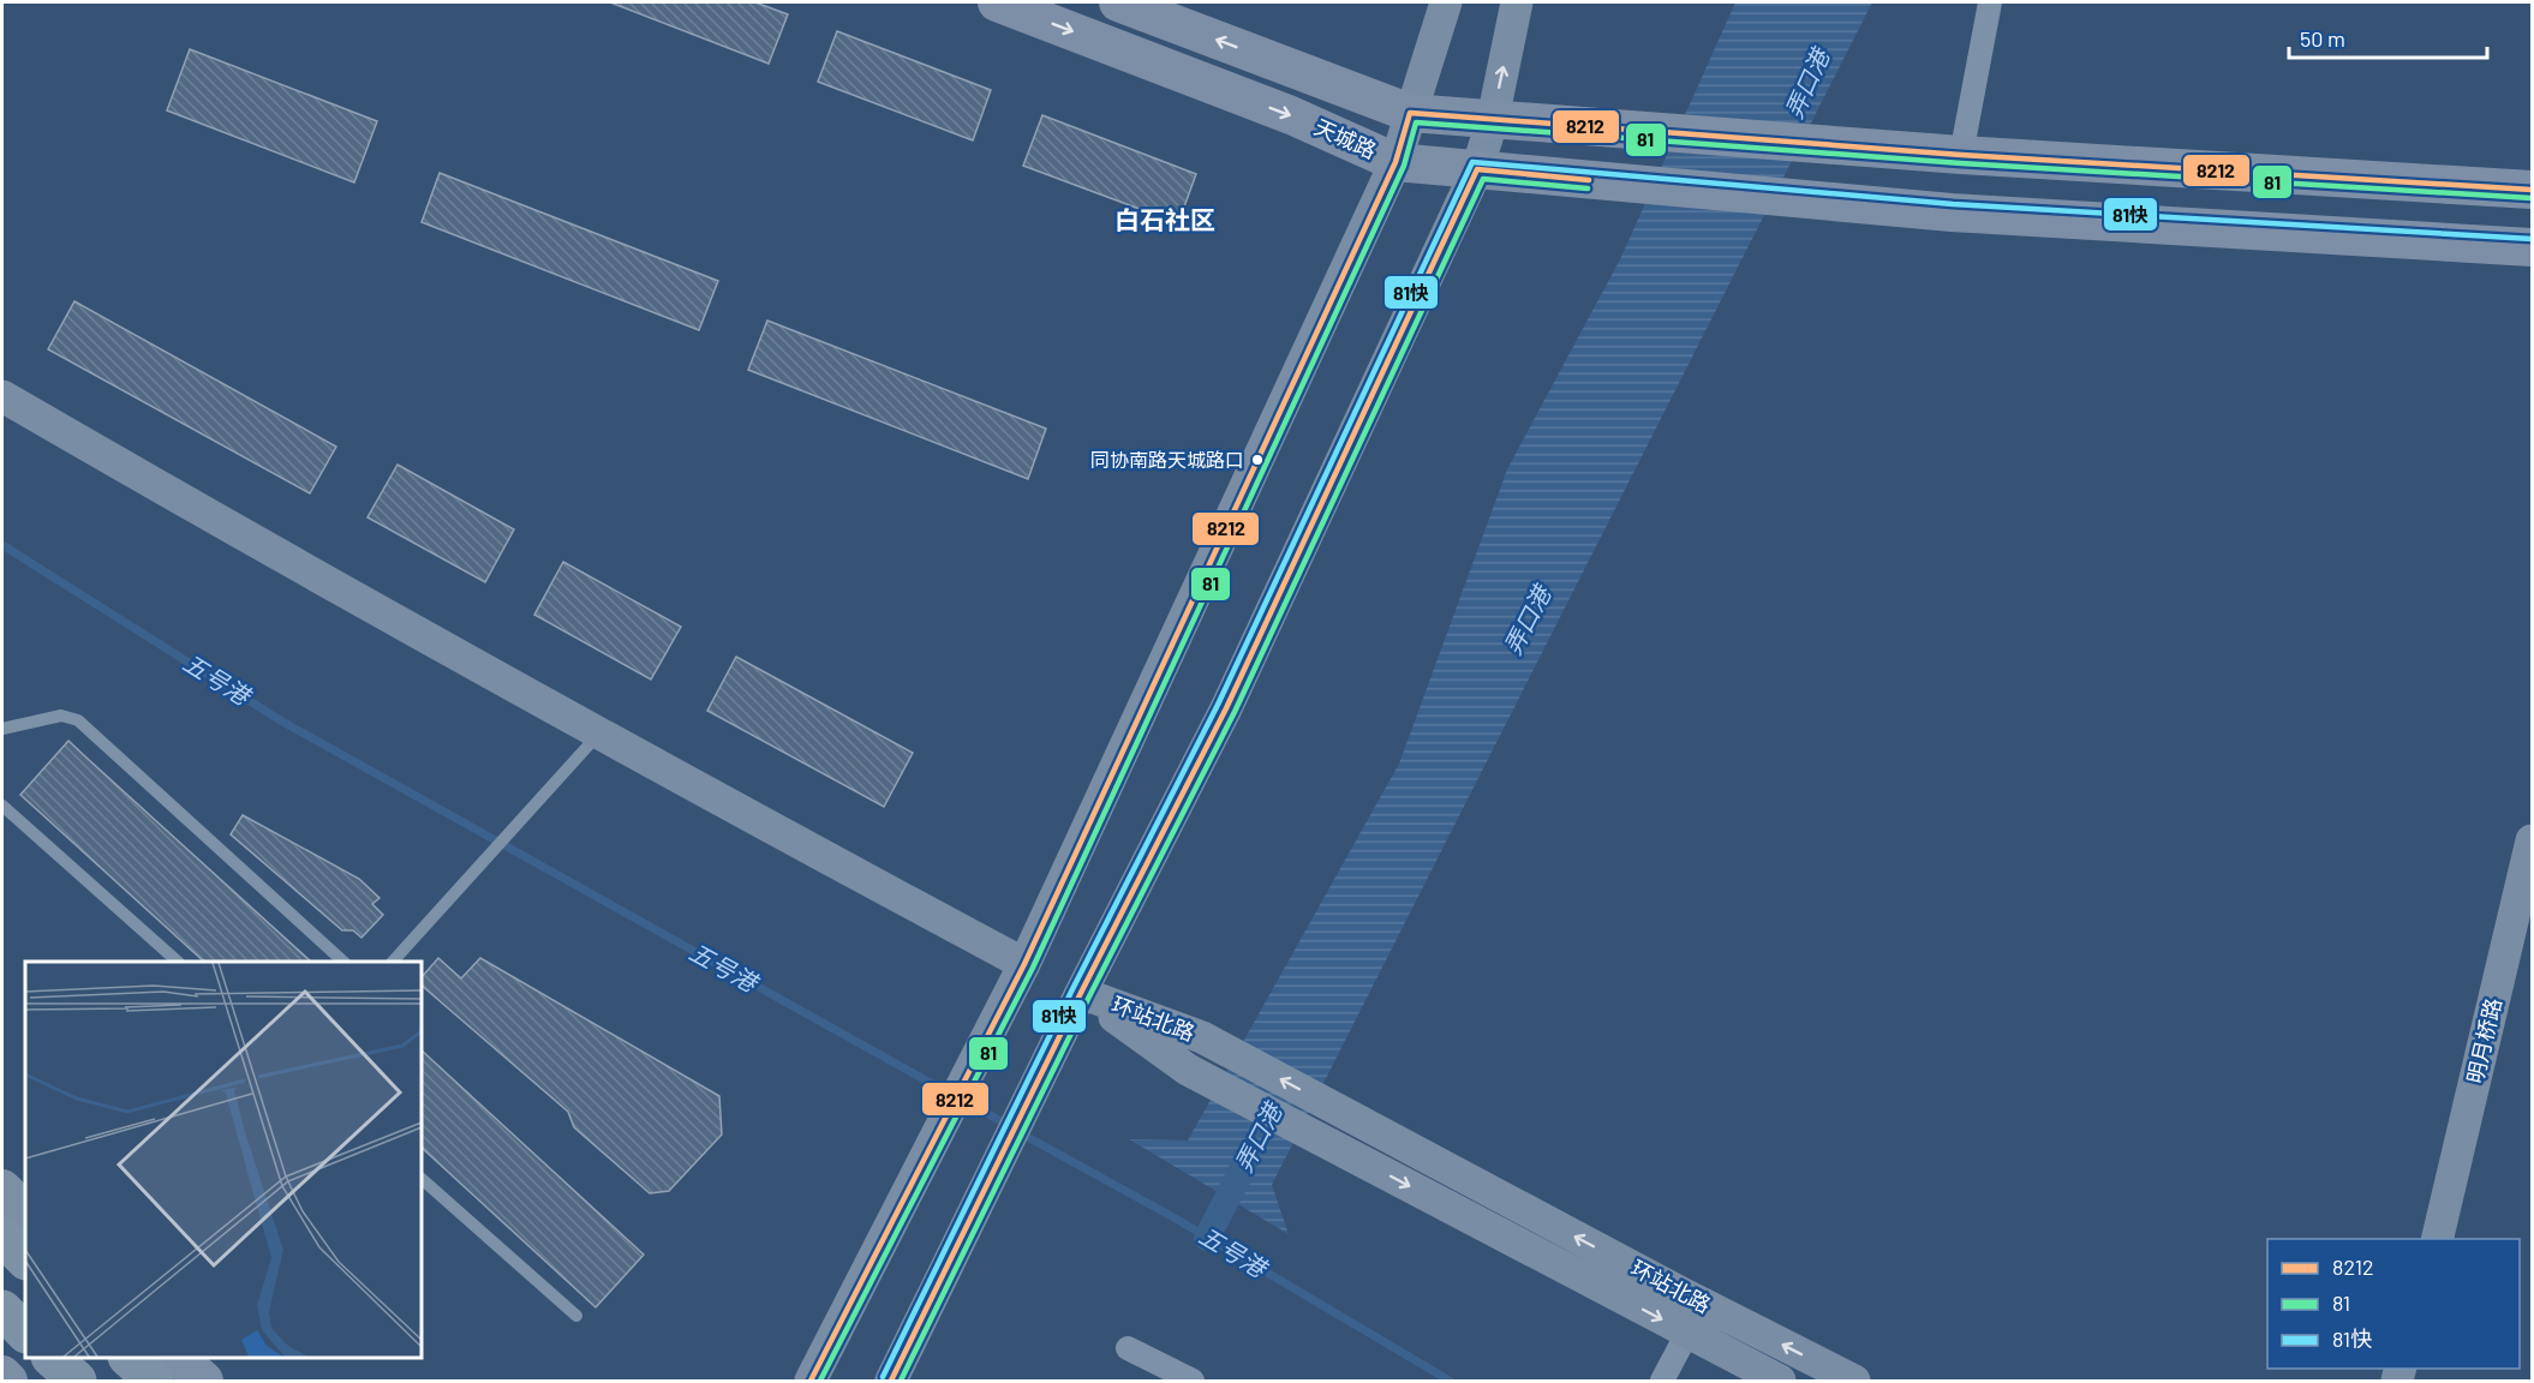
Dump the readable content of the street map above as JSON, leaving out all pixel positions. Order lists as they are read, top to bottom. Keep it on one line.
{"streets":{"main road":["天城路","环站北路","明月桥路"]},"districts":["白石社区"],"water":["弄口港","五号港"],"places":["同协南路天城路口"],"lines":["transit line 8212","transit line 81","transit line 81快"],"legend":["8212","81","81快"],"scale_bar":"50 m"}
